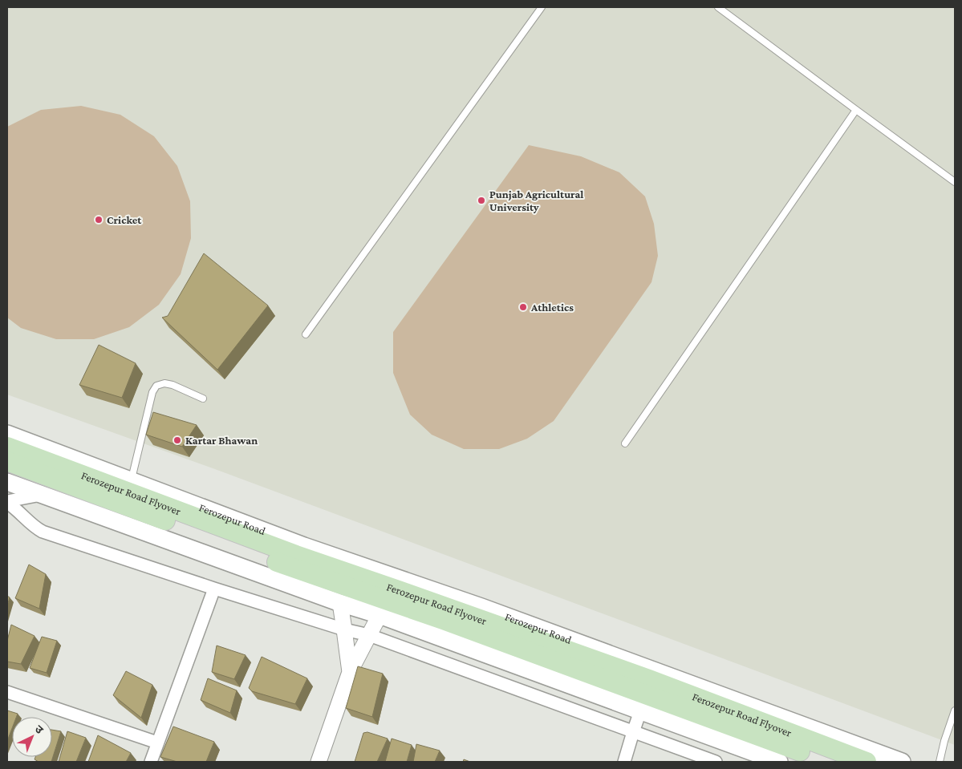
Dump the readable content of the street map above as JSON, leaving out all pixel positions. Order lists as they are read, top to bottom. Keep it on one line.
{"streets":{"main road":["Ferozepur Road Flyover","Ferozepur Road"]},"places":["Punjab Agricultural University","Cricket","Athletics","Kartar Bhawan"],"north":"top right"}
